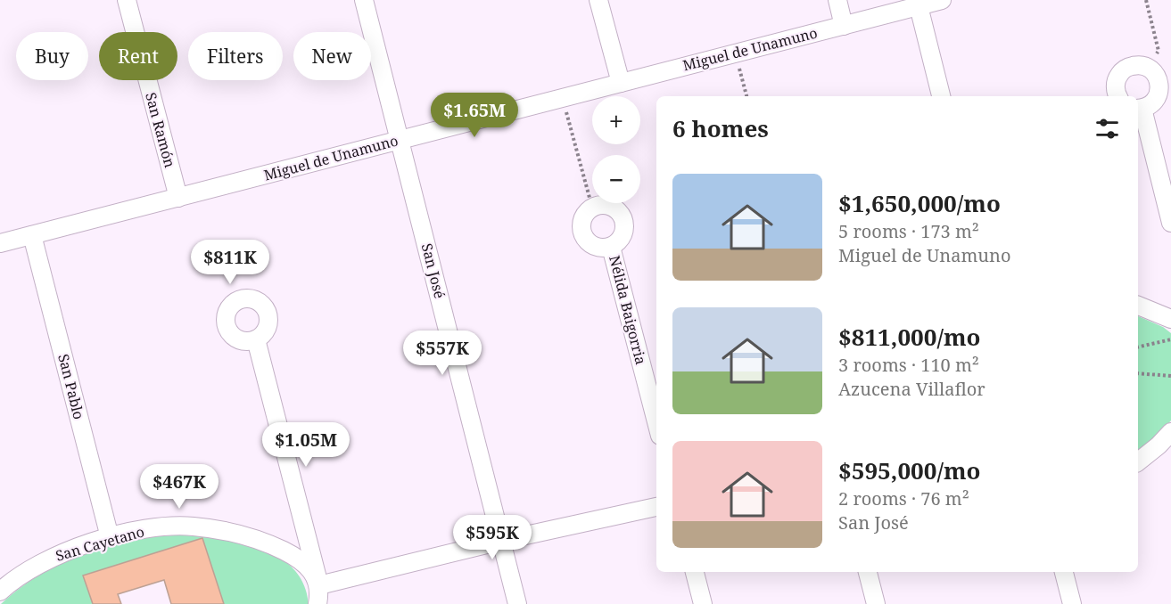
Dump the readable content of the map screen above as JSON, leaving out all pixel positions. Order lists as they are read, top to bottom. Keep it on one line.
{"streets":{"street":["Miguel de Unamuno","San Ramón","San José","Nélida Baigorria","San Pablo","San Cayetano"]},"crossings":[["Miguel de Unamuno","San Ramón"],["Miguel de Unamuno","San José"],["Miguel de Unamuno","San Pablo"],["San Pablo","San Cayetano"]],"page":{"chip":["Buy","Rent","Filters","New"],"price":["$1.65M","$811K","$557K","$1.05M","$467K","$595K"],"map_buttons":["+","−"],"heading":"6 homes","list":[{"name":"$1,650,000/mo","note":"5 rooms · 173 m² · Miguel de Unamuno"},{"name":"$811,000/mo","note":"3 rooms · 110 m² · Azucena Villaflor"},{"name":"$595,000/mo","note":"2 rooms · 76 m² · San José"}]}}
